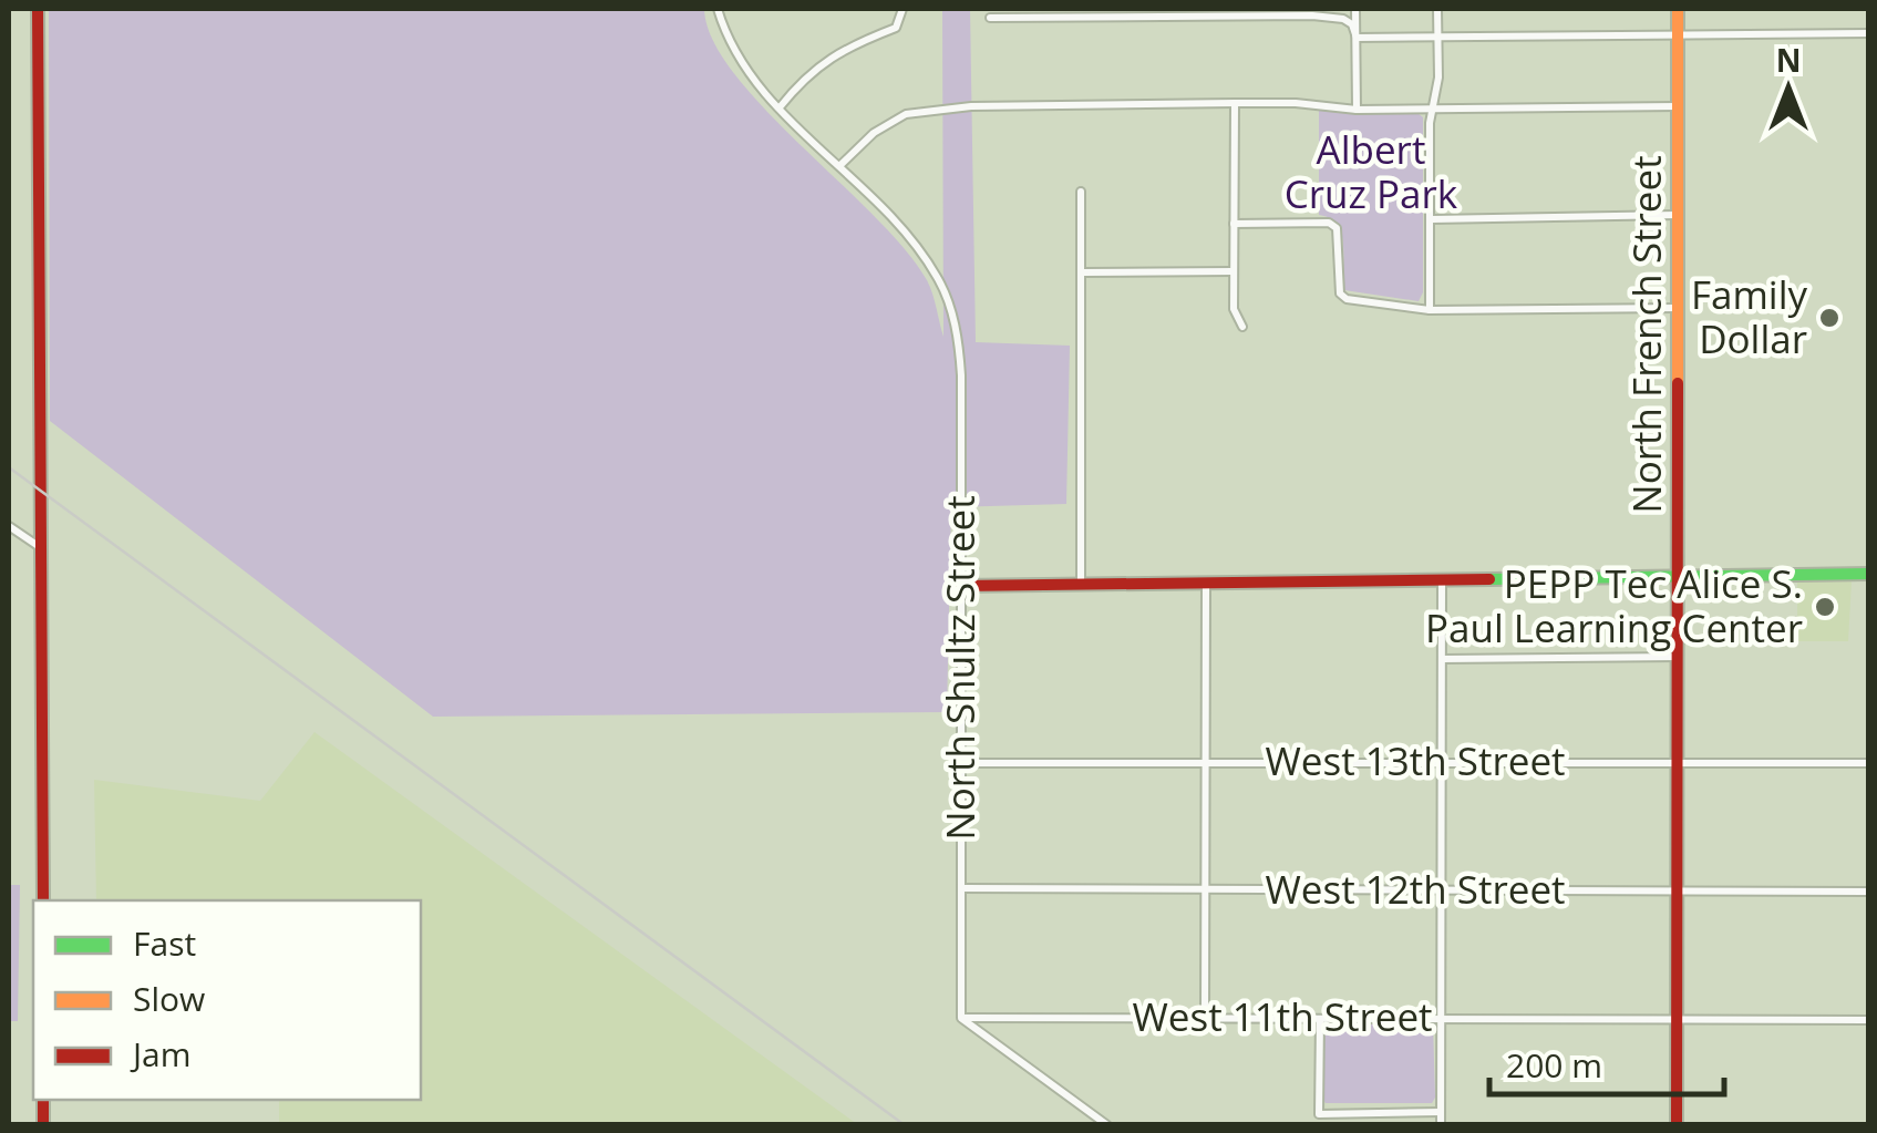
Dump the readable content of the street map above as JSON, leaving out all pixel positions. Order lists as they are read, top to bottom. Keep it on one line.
{"streets":{"street":["North French Street","North Shultz Street","West 13th Street","West 12th Street","West 11th Street"]},"crossings":[["North French Street","West 13th Street"],["North French Street","West 12th Street"],["North French Street","West 11th Street"],["North Shultz Street","West 13th Street"],["North Shultz Street","West 12th Street"],["North Shultz Street","West 11th Street"]],"parks":["Albert Cruz Park"],"places":["Family Dollar","PEPP Tec Alice S. Paul Learning Center"],"legend":["Fast","Slow","Jam"],"scale_bar":"200 m","north":"top"}
